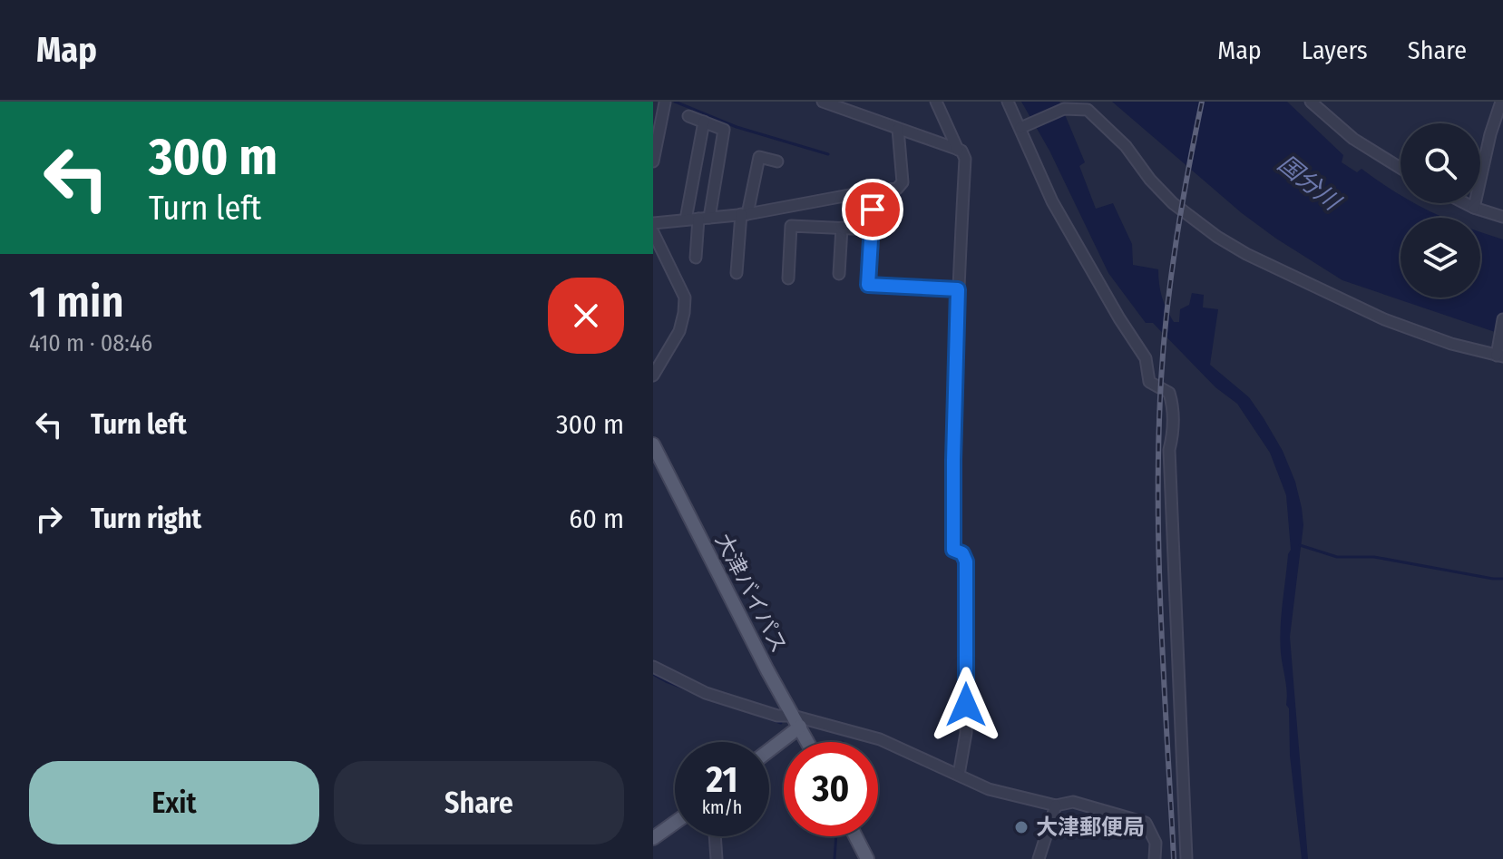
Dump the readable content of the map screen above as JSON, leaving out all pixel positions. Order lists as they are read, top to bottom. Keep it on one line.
{"streets":{"main road":["大津バイパス"]},"water":["国分川"],"places":["大津郵便局"],"page":{"header":"Map","nav":["Map","Layers","Share"],"turn":["300 m","Turn left"],"heading":["1 min","410 m · 08:46"],"list":[{"name":"Turn left","value":"300 m"},{"name":"Turn right","value":"60 m"}],"speed":"21 km/h","limit":"30","buttons":["Exit","Share"]}}
